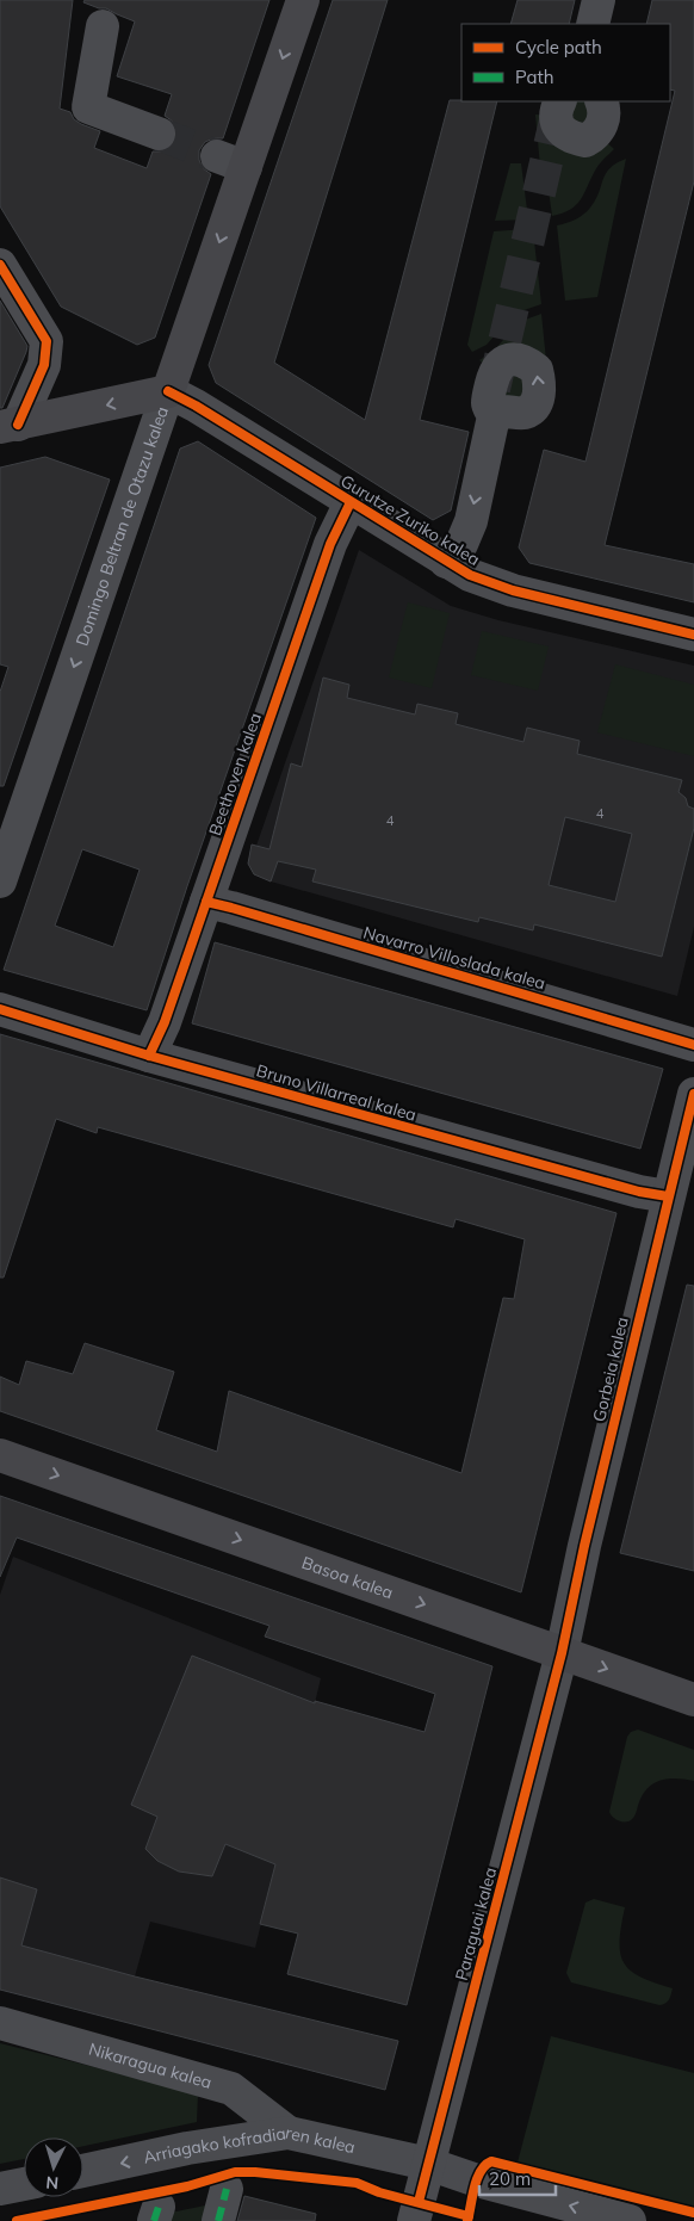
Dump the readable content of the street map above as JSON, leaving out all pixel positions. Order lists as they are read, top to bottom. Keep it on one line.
{"streets":{"main road":["Domingo Beltran de Otazu kalea","Basoa kalea"],"street":["Gurutze Zuriko kalea","Beethoven kalea","Navarro Villoslada kalea","Bruno Villarreal kalea","Gorbeia kalea","Paraguai kalea","Nikaragua kalea","Arriagako kofradiaren kalea"]},"crossings":[["Gurutze Zuriko kalea","Domingo Beltran de Otazu kalea"],["Gurutze Zuriko kalea","Beethoven kalea"],["Beethoven kalea","Navarro Villoslada kalea"],["Beethoven kalea","Bruno Villarreal kalea"],["Bruno Villarreal kalea","Gorbeia kalea"],["Gorbeia kalea","Basoa kalea"],["Gorbeia kalea","Paraguai kalea"],["Basoa kalea","Paraguai kalea"],["Paraguai kalea","Arriagako kofradiaren kalea"],["Nikaragua kalea","Arriagako kofradiaren kalea"]],"one_way":["Domingo Beltran de Otazu kalea","Basoa kalea","Arriagako kofradiaren kalea"],"house_numbers":["4","4"],"legend":["Cycle path","Path"],"scale_bar":"20 m","north":"bottom"}
